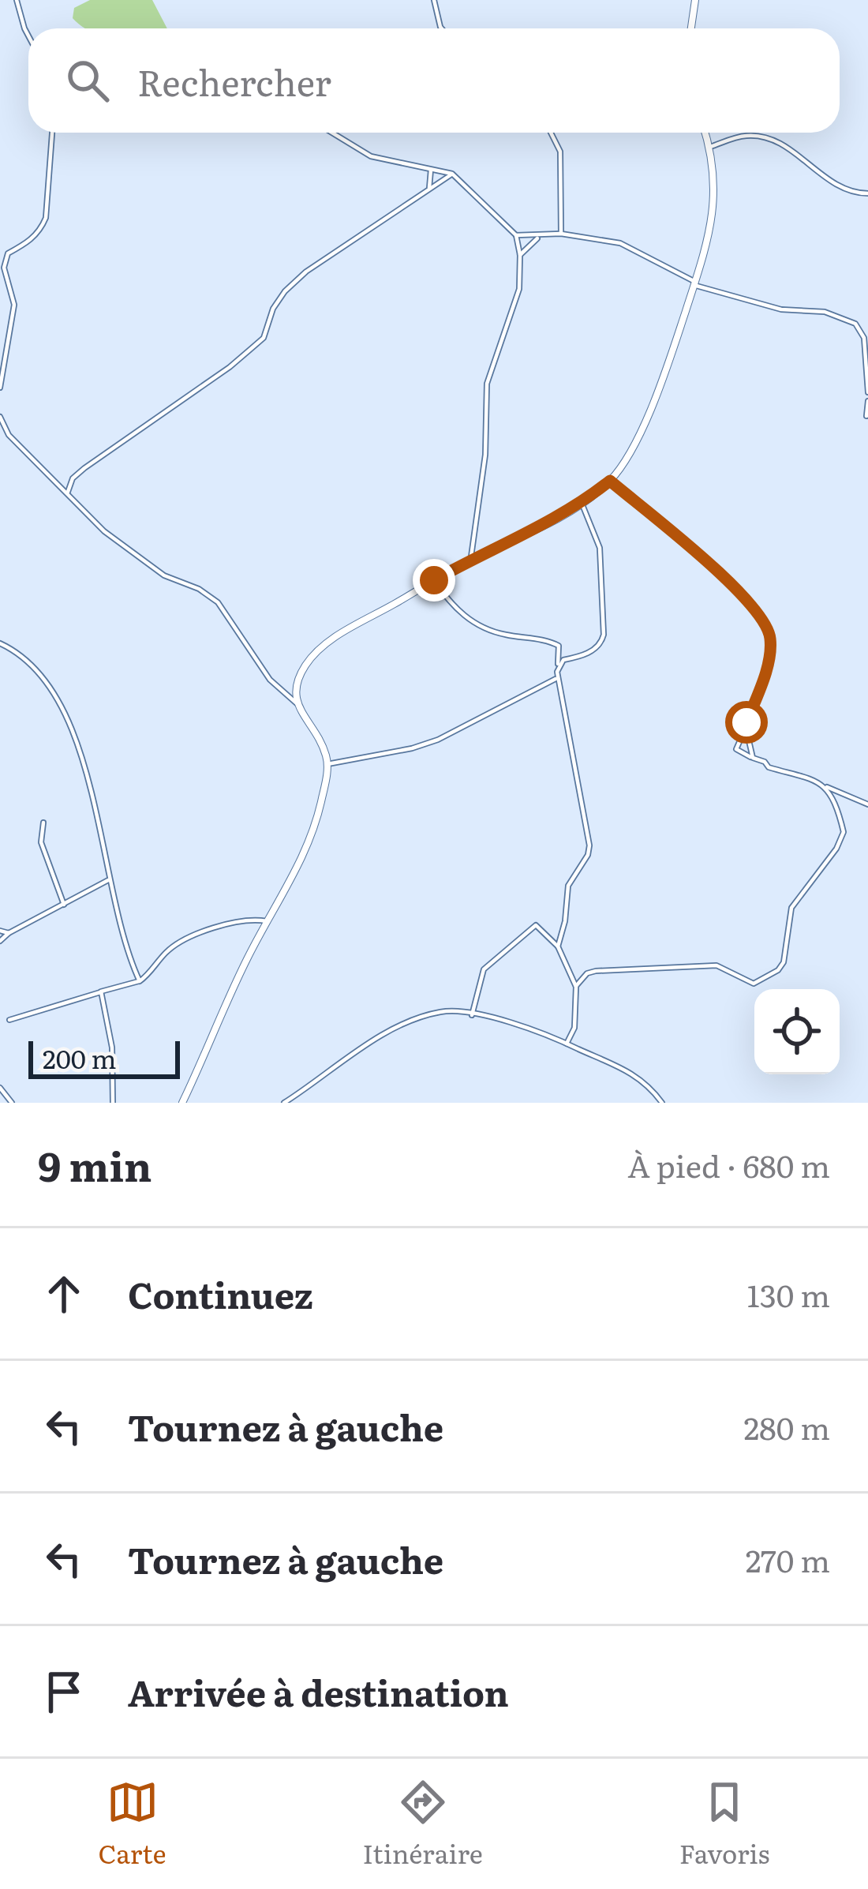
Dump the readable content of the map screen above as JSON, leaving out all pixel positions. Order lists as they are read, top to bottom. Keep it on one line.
{"scale_bar":"200 m","page":{"search":"Rechercher","scale":"200 m","heading":["9 min","À pied · 680 m"],"list":[["Continuez","130 m"],["Tournez à gauche","280 m"],["Tournez à gauche","270 m"],"Arrivée à destination"],"nav":["Carte","Itinéraire","Favoris"]}}
